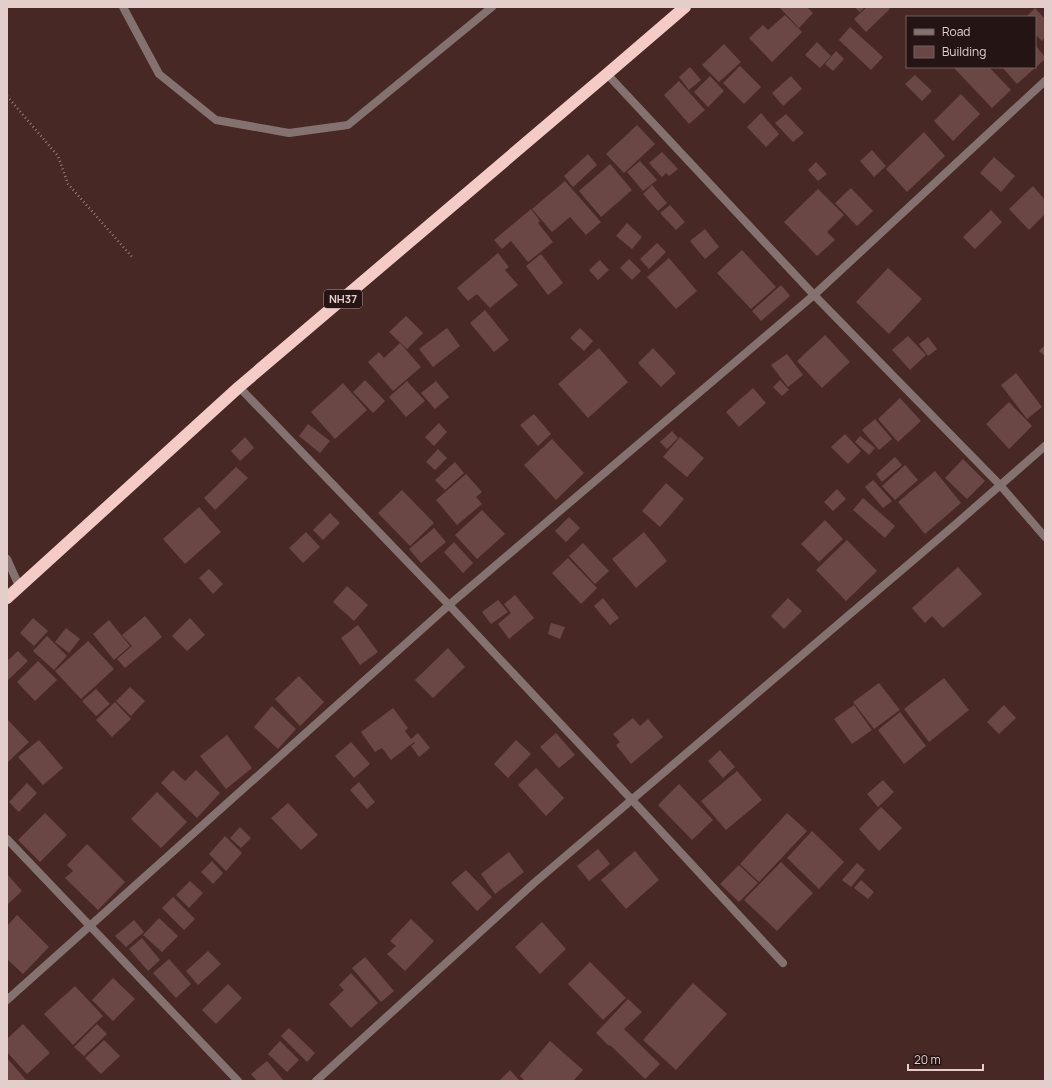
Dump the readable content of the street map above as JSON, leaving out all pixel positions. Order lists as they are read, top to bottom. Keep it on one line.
{"streets":{"highway":["NH37"]},"legend":["Road","Building"],"scale_bar":"20 m"}
